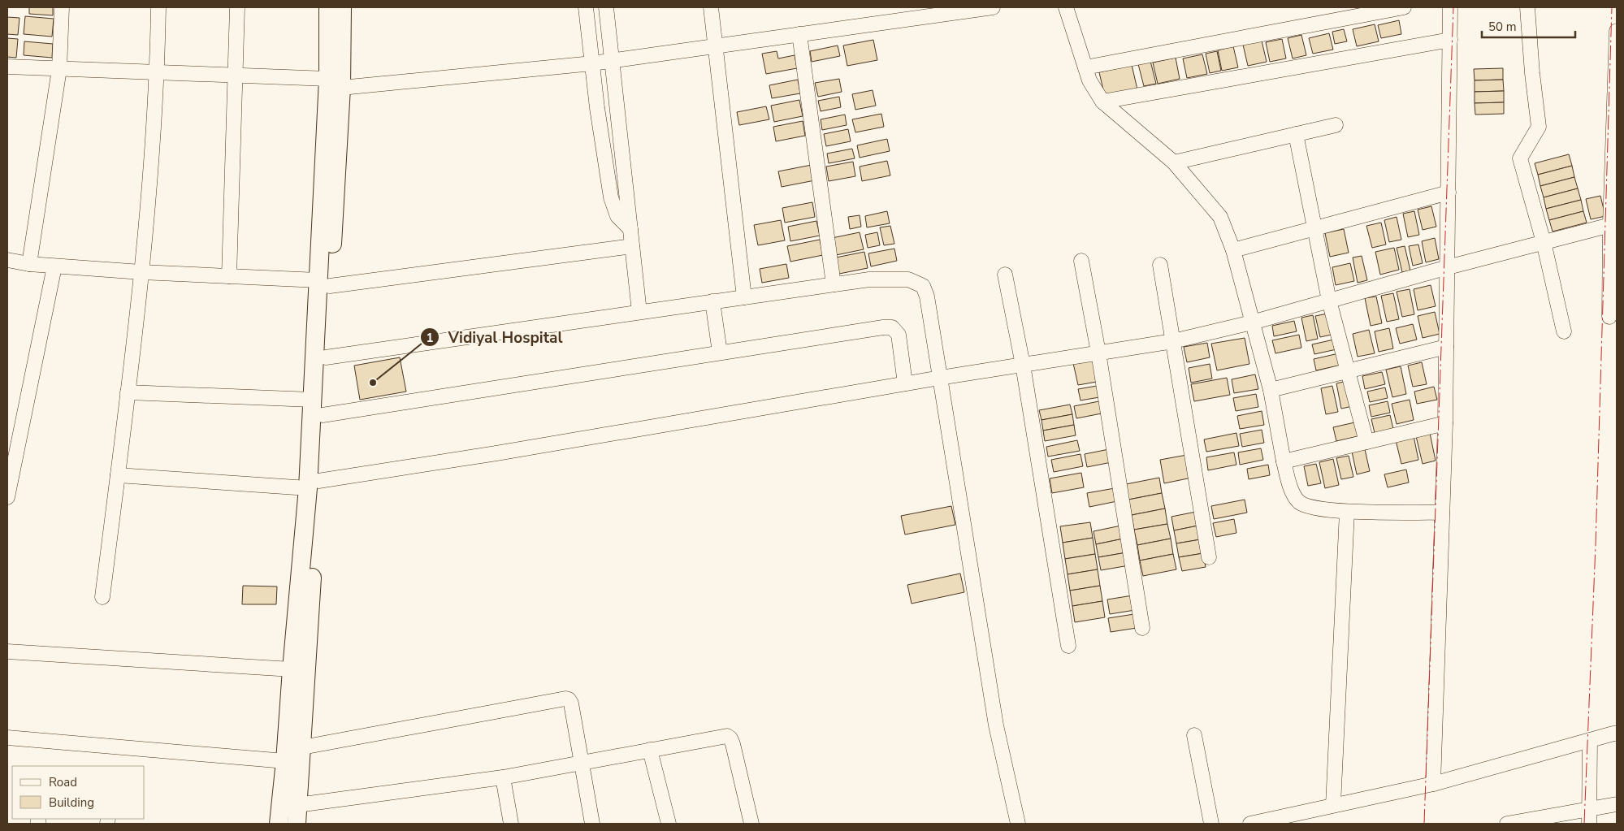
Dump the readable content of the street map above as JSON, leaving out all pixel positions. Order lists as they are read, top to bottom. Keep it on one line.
{"places":["Vidiyal Hospital"],"legend":["Road","Building"],"scale_bar":"50 m"}
